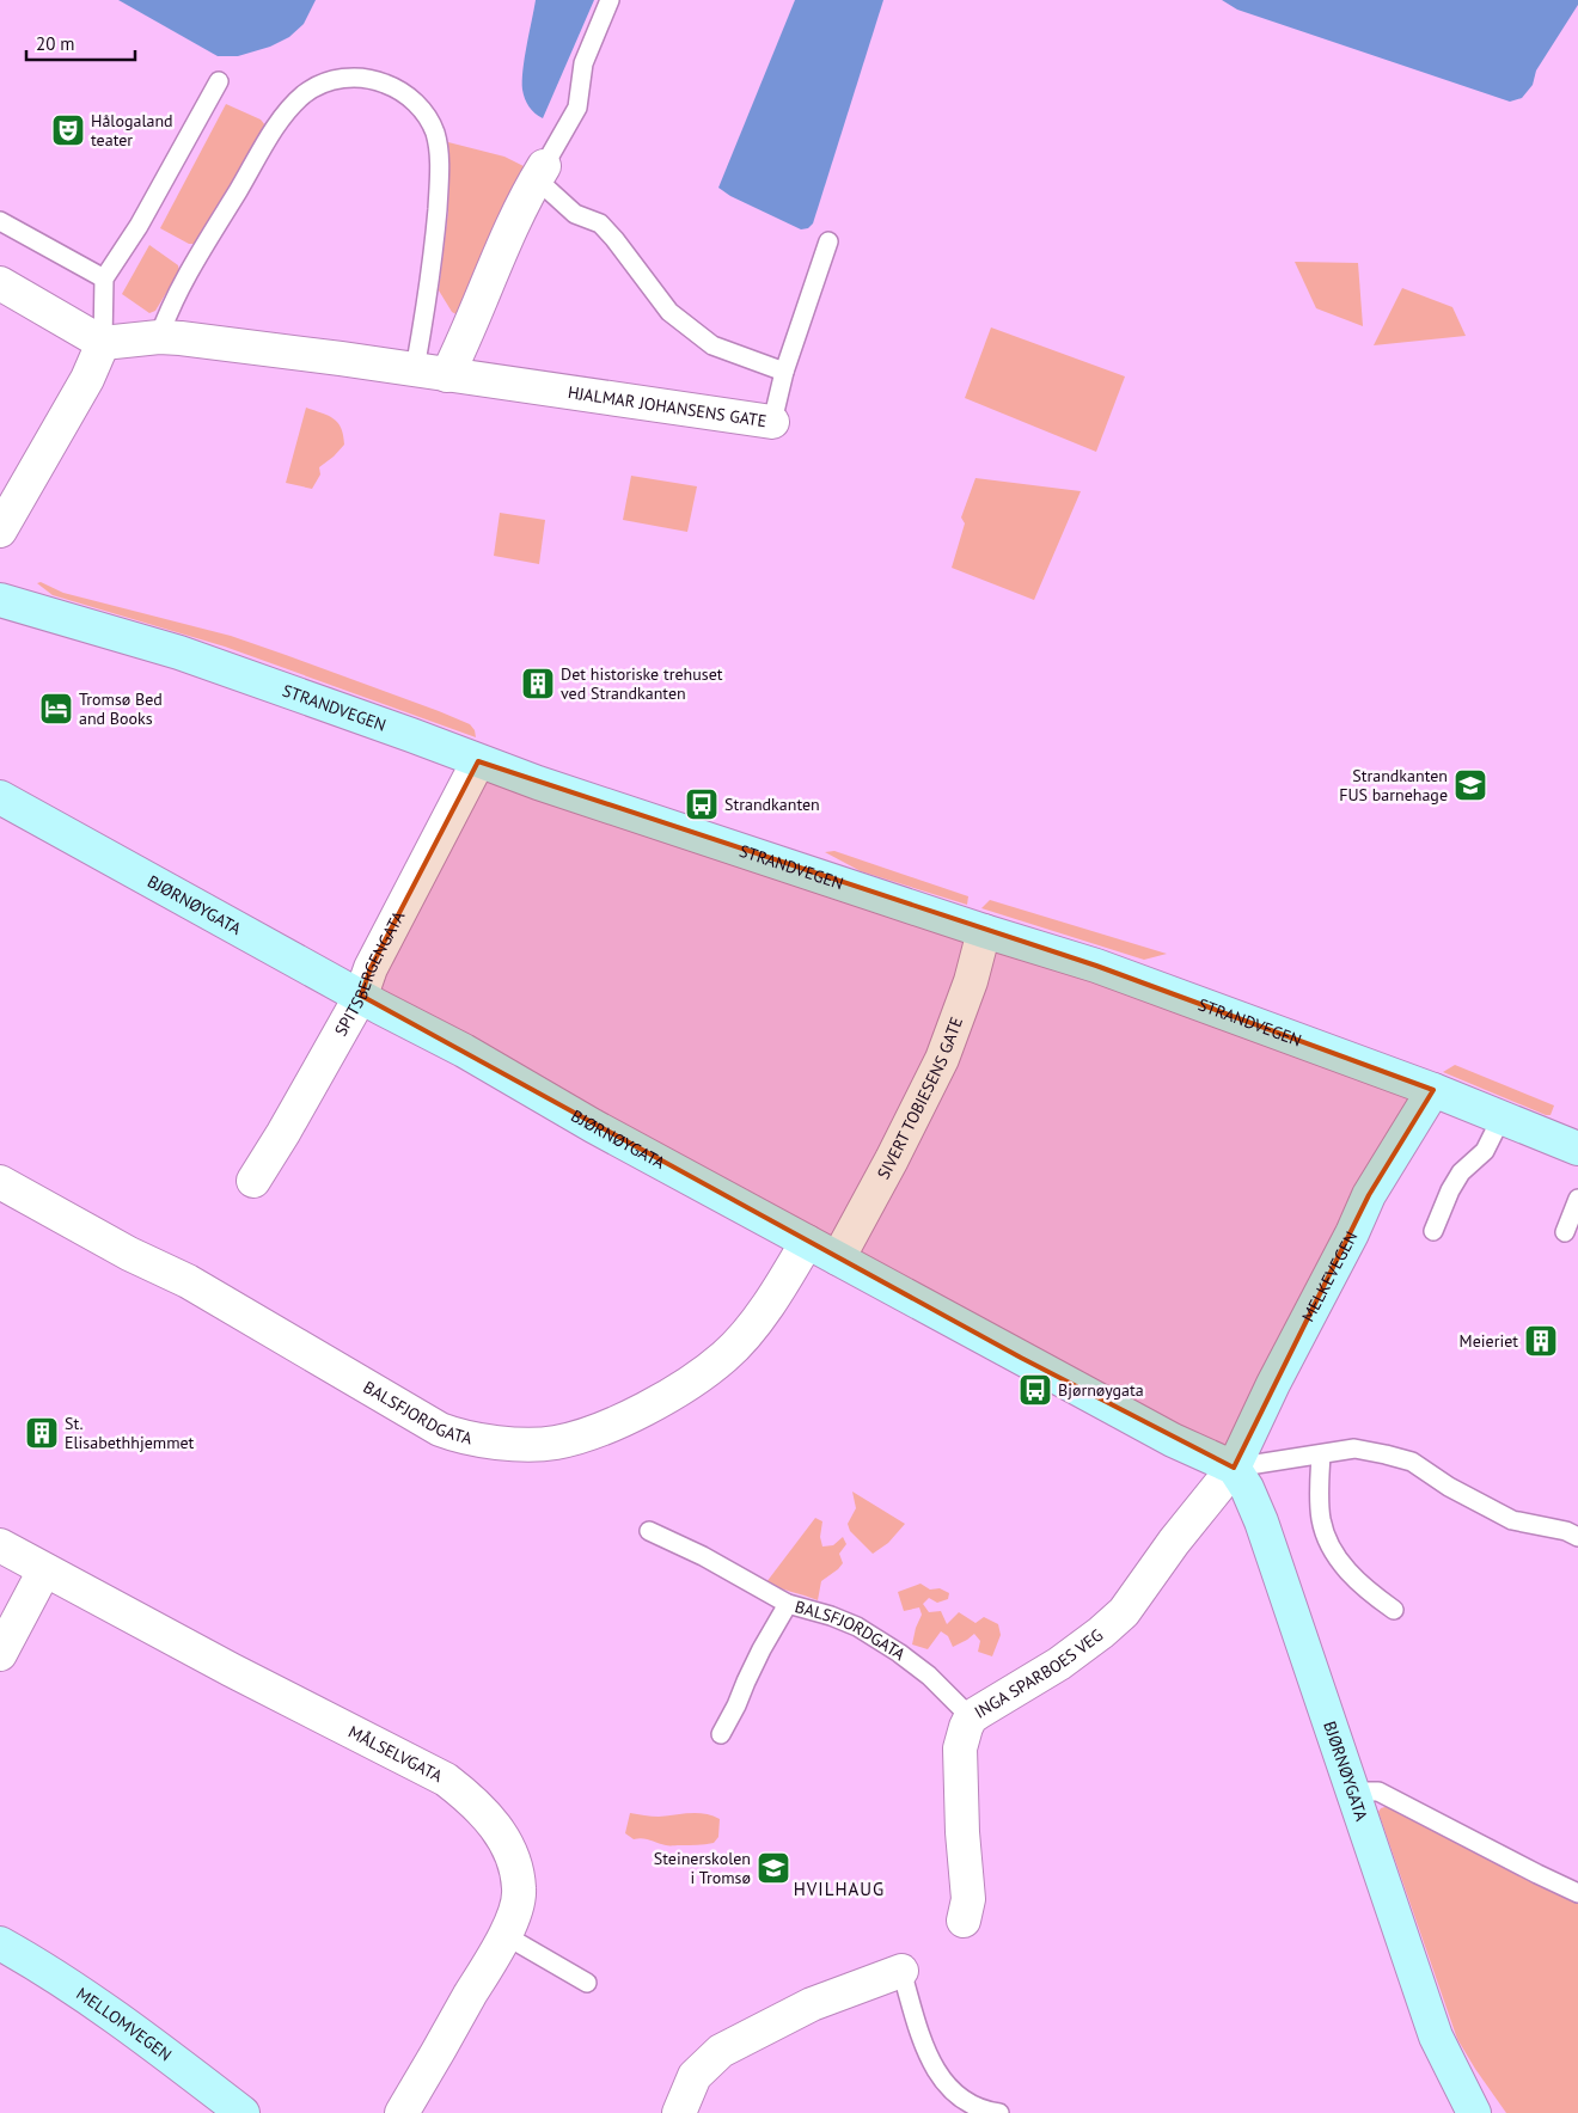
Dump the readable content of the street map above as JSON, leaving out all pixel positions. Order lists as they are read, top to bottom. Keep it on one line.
{"streets":{"street":["HJALMAR JOHANSENS GATE","STRANDVEGEN","BJØRNØYGATA","SPITSBERGENGATA","SIVERT TOBIESENS GATE","MELKEVEGEN","BALSFJORDGATA","INGA SPARBOES VEG","MÅLSELVGATA","MELLOMVEGEN"]},"crossings":[["STRANDVEGEN","SPITSBERGENGATA"],["STRANDVEGEN","SIVERT TOBIESENS GATE"],["STRANDVEGEN","MELKEVEGEN"],["BJØRNØYGATA","SPITSBERGENGATA"],["BJØRNØYGATA","SIVERT TOBIESENS GATE"],["BJØRNØYGATA","MELKEVEGEN"],["BJØRNØYGATA","BALSFJORDGATA"],["BJØRNØYGATA","INGA SPARBOES VEG"],["MELKEVEGEN","INGA SPARBOES VEG"],["BALSFJORDGATA","INGA SPARBOES VEG"]],"districts":["HVILHAUG"],"places":{"theatre":["Hålogaland teater"],"building":["Det historiske trehuset ved Strandkanten","Meieriet","St. Elisabethhjemmet"],"hotel":["Tromsø Bed and Books"],"school or university":["Strandkanten FUS barnehage","Steinerskolen i Tromsø"],"bus stop":["Strandkanten","Bjørnøygata"]},"scale_bar":"20 m"}
